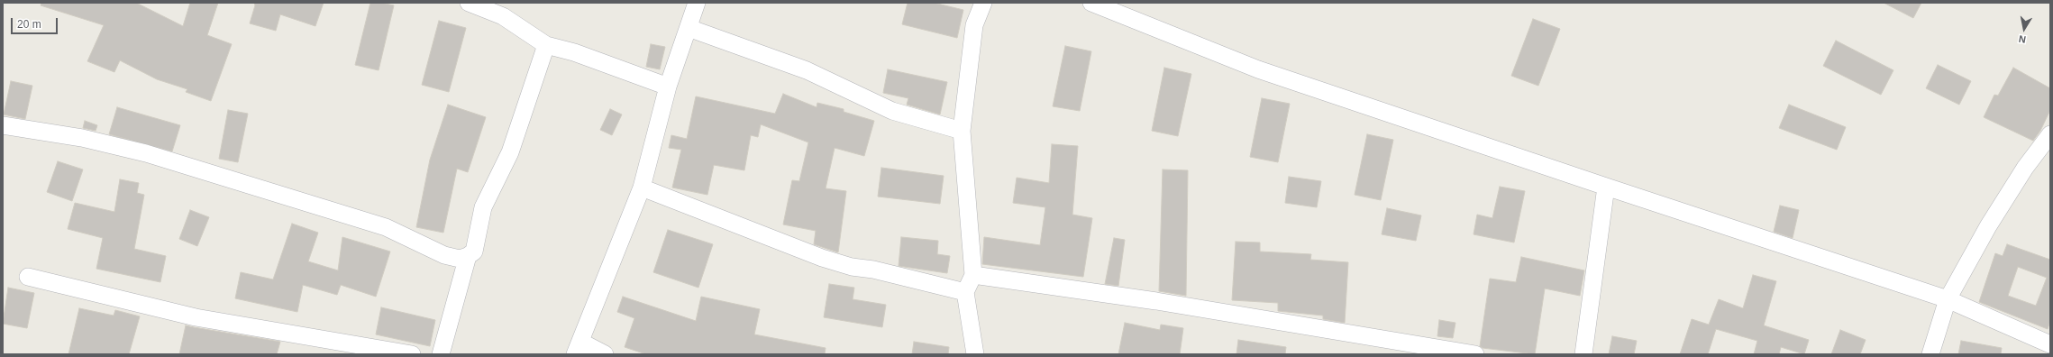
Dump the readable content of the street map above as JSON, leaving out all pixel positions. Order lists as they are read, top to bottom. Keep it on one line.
{"scale_bar":"20 m","north":"bottom"}
